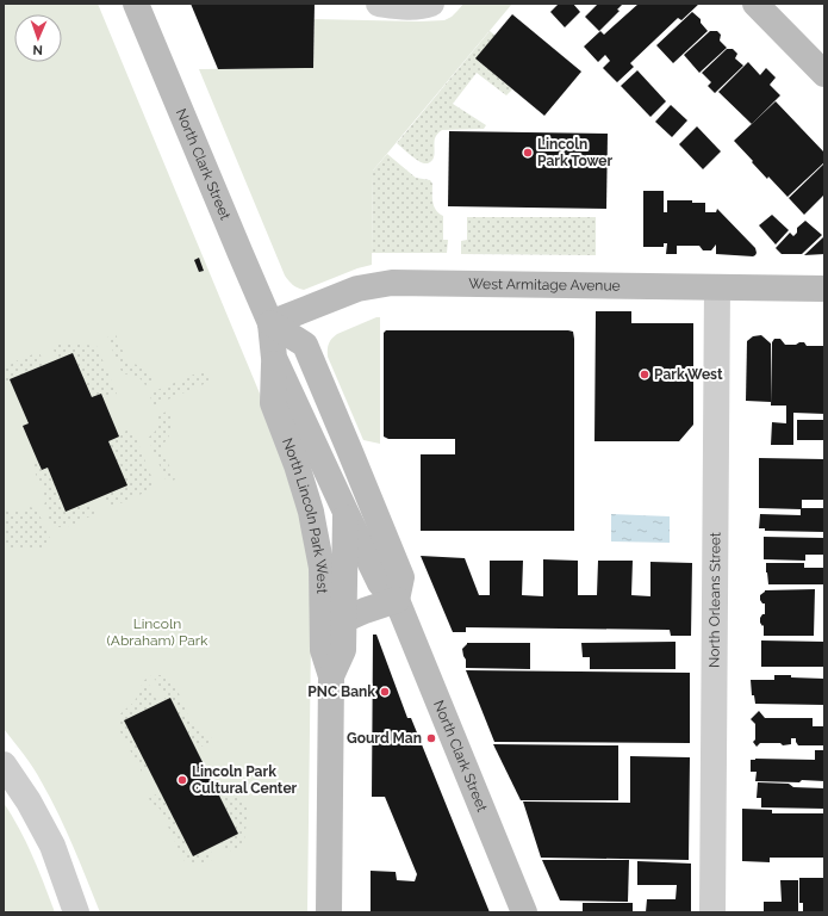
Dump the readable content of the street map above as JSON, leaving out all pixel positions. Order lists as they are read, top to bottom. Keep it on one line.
{"streets":{"main road":["North Clark Street","West Armitage Avenue","North Lincoln Park West"],"street":["North Orleans Street"]},"crossings":[["North Clark Street","West Armitage Avenue"],["North Clark Street","North Lincoln Park West"],["West Armitage Avenue","North Orleans Street"]],"parks":["Lincoln (Abraham) Park"],"places":["Lincoln Park Tower","Park West","PNC Bank","Gourd Man","Lincoln Park Cultural Center"],"north":"bottom"}
